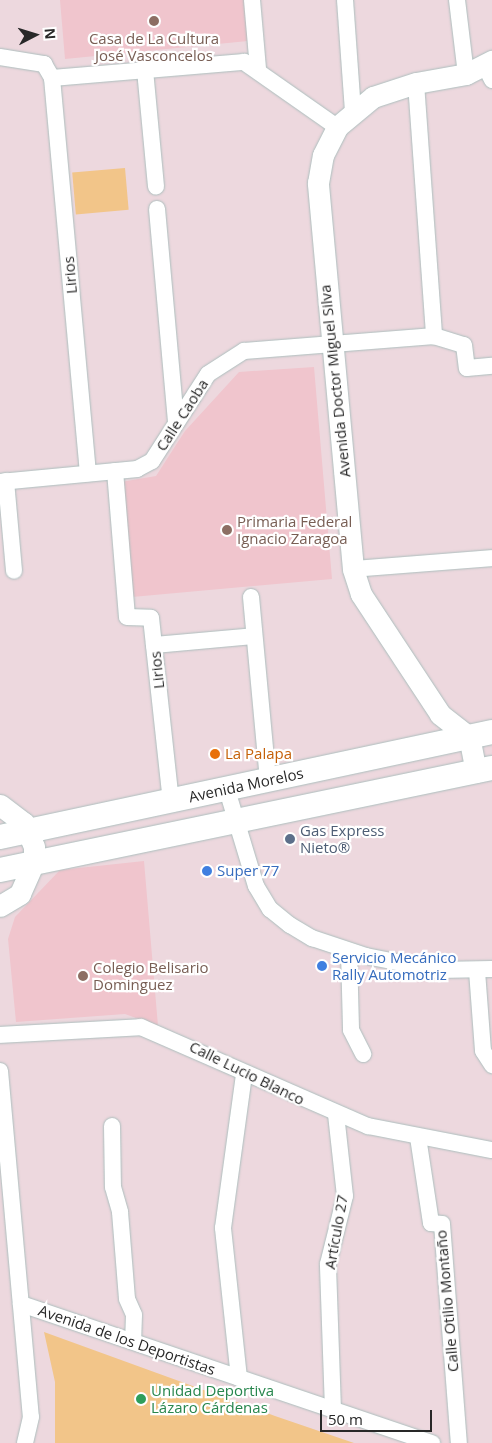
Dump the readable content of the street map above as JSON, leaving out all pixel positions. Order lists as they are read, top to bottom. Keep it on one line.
{"streets":{"main road":["Avenida Morelos"],"street":["Lirios","Avenida Doctor Miguel Silva","Calle Caoba","Calle Lucio Blanco","Artículo 27","Calle Otilio Montaño","Avenida de los Deportistas"]},"crossings":[["Lirios","Calle Caoba"],["Lirios","Avenida Morelos"],["Avenida Doctor Miguel Silva","Calle Caoba"],["Avenida Doctor Miguel Silva","Avenida Morelos"],["Calle Lucio Blanco","Artículo 27"],["Calle Lucio Blanco","Calle Otilio Montaño"],["Artículo 27","Avenida de los Deportistas"]],"places":["Casa de La Cultura José Vasconcelos","Primaria Federal Ignacio Zaragoa","La Palapa","Gas Express Nieto®","Super 77","Servicio Mecánico Rally Automotriz","Colegio Belisario Dominguez","Unidad Deportiva Lázaro Cárdenas"],"scale_bar":"50 m","north":"right"}
